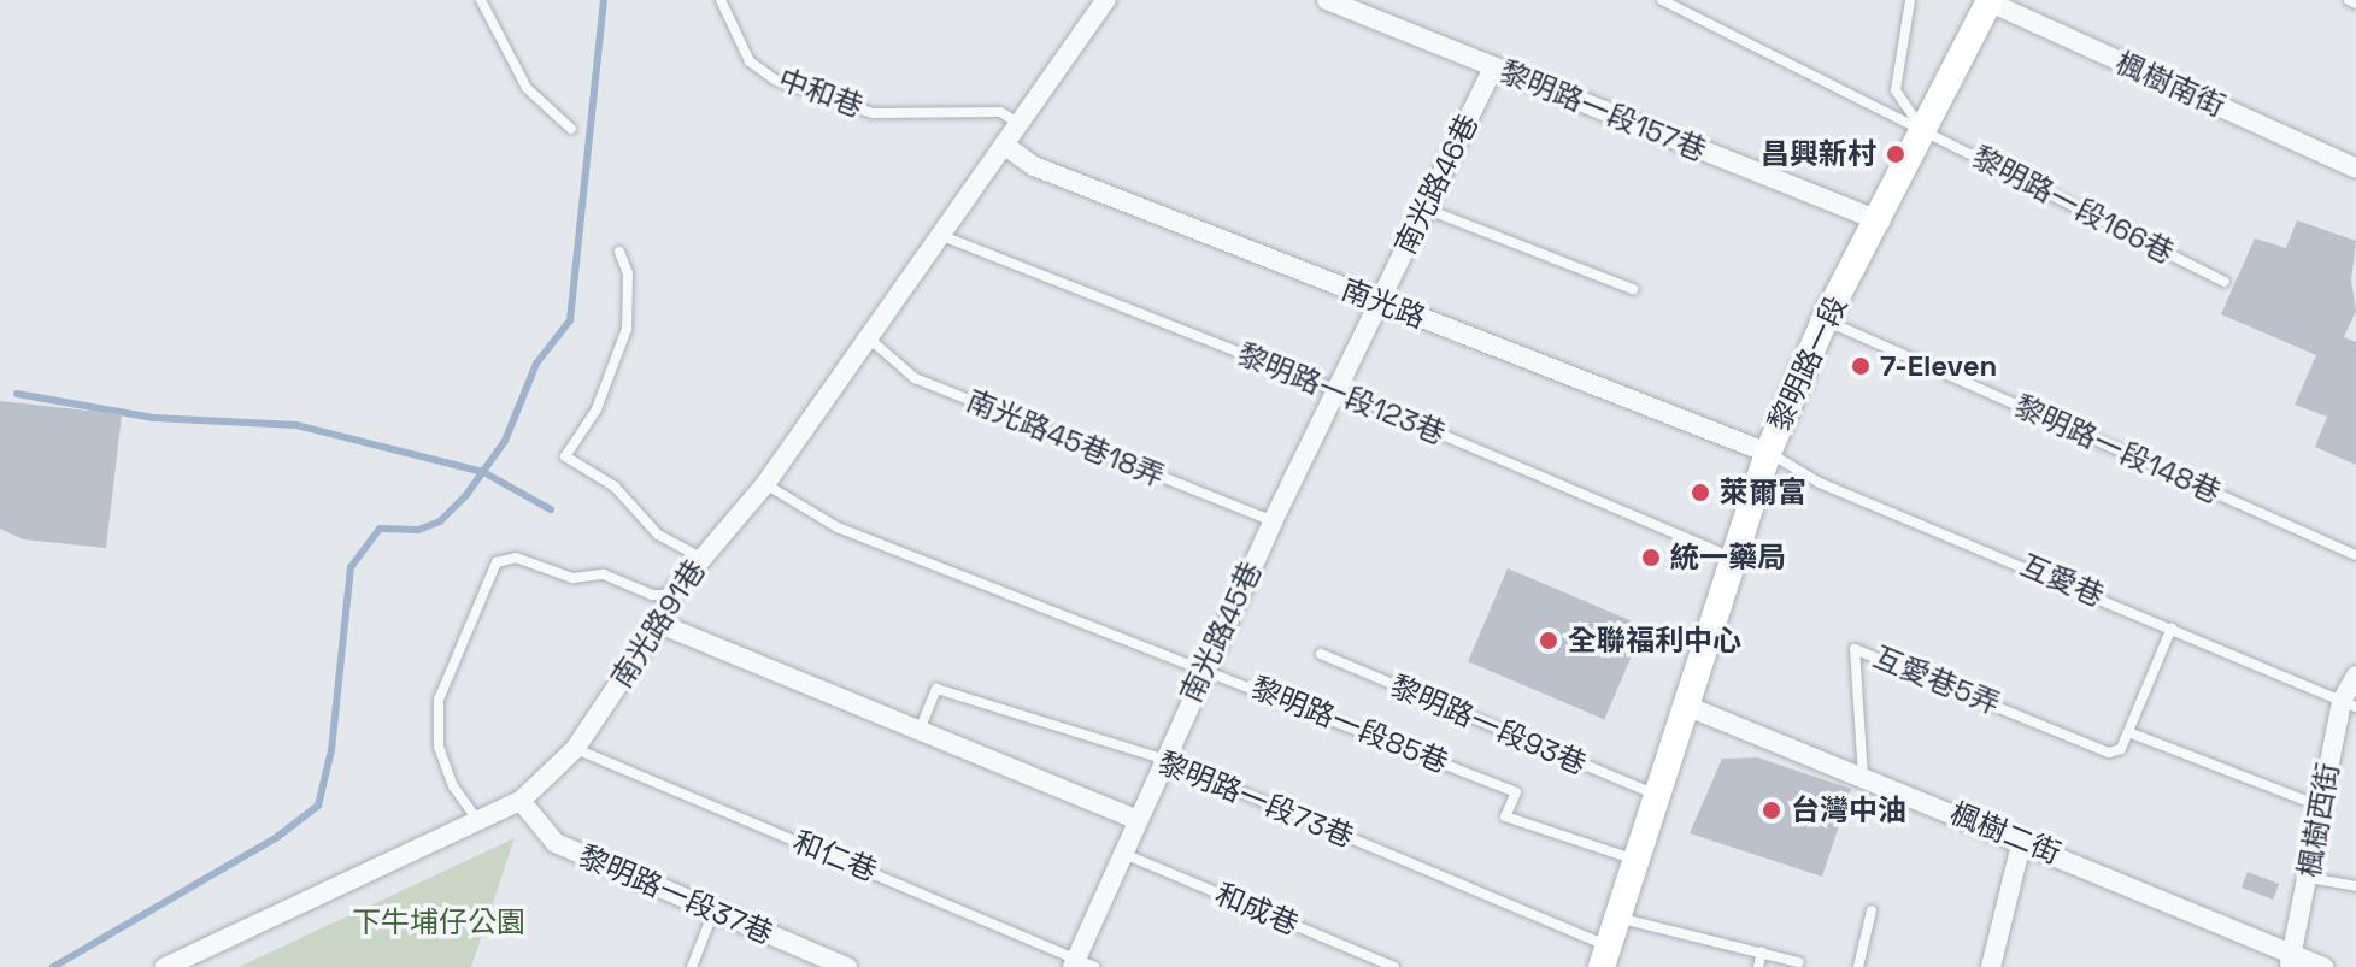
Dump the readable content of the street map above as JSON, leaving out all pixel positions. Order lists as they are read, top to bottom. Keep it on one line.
{"streets":{"main road":["黎明路一段"],"street":["楓樹南街","黎明路一段157巷","南光路46巷","南光路","南光路91巷","南光路45巷","楓樹西街","楓樹二街","黎明路一段37巷"],"lane":["中和巷","黎明路一段166巷","黎明路一段123巷","南光路45巷18弄","黎明路一段148巷","互愛巷","互愛巷5弄","黎明路一段85巷","黎明路一段93巷","黎明路一段73巷","和仁巷","和成巷"]},"crossings":[["楓樹南街","黎明路一段"],["中和巷","南光路91巷"],["黎明路一段157巷","南光路46巷"],["黎明路一段157巷","黎明路一段"],["南光路46巷","南光路"],["南光路46巷","南光路45巷"],["黎明路一段166巷","黎明路一段"],["南光路","黎明路一段"],["南光路","互愛巷"],["南光路","南光路91巷"],["南光路","南光路45巷"],["黎明路一段","黎明路一段123巷"],["黎明路一段","黎明路一段148巷"],["黎明路一段","互愛巷"],["黎明路一段","黎明路一段85巷"],["黎明路一段","黎明路一段93巷"],["黎明路一段","黎明路一段73巷"],["黎明路一段","楓樹二街"],["黎明路一段123巷","南光路91巷"],["黎明路一段123巷","南光路45巷"],["南光路45巷18弄","南光路91巷"],["南光路45巷18弄","南光路45巷"],["互愛巷","楓樹西街"],["南光路91巷","黎明路一段85巷"],["南光路91巷","和仁巷"],["南光路91巷","黎明路一段37巷"],["南光路45巷","黎明路一段85巷"],["南光路45巷","黎明路一段73巷"],["南光路45巷","和仁巷"],["南光路45巷","和成巷"],["互愛巷5弄","楓樹二街"],["楓樹西街","楓樹二街"]],"parks":["下牛埔仔公園"],"places":["昌興新村","7-Eleven","萊爾富","統一藥局","全聯福利中心","台灣中油"]}
